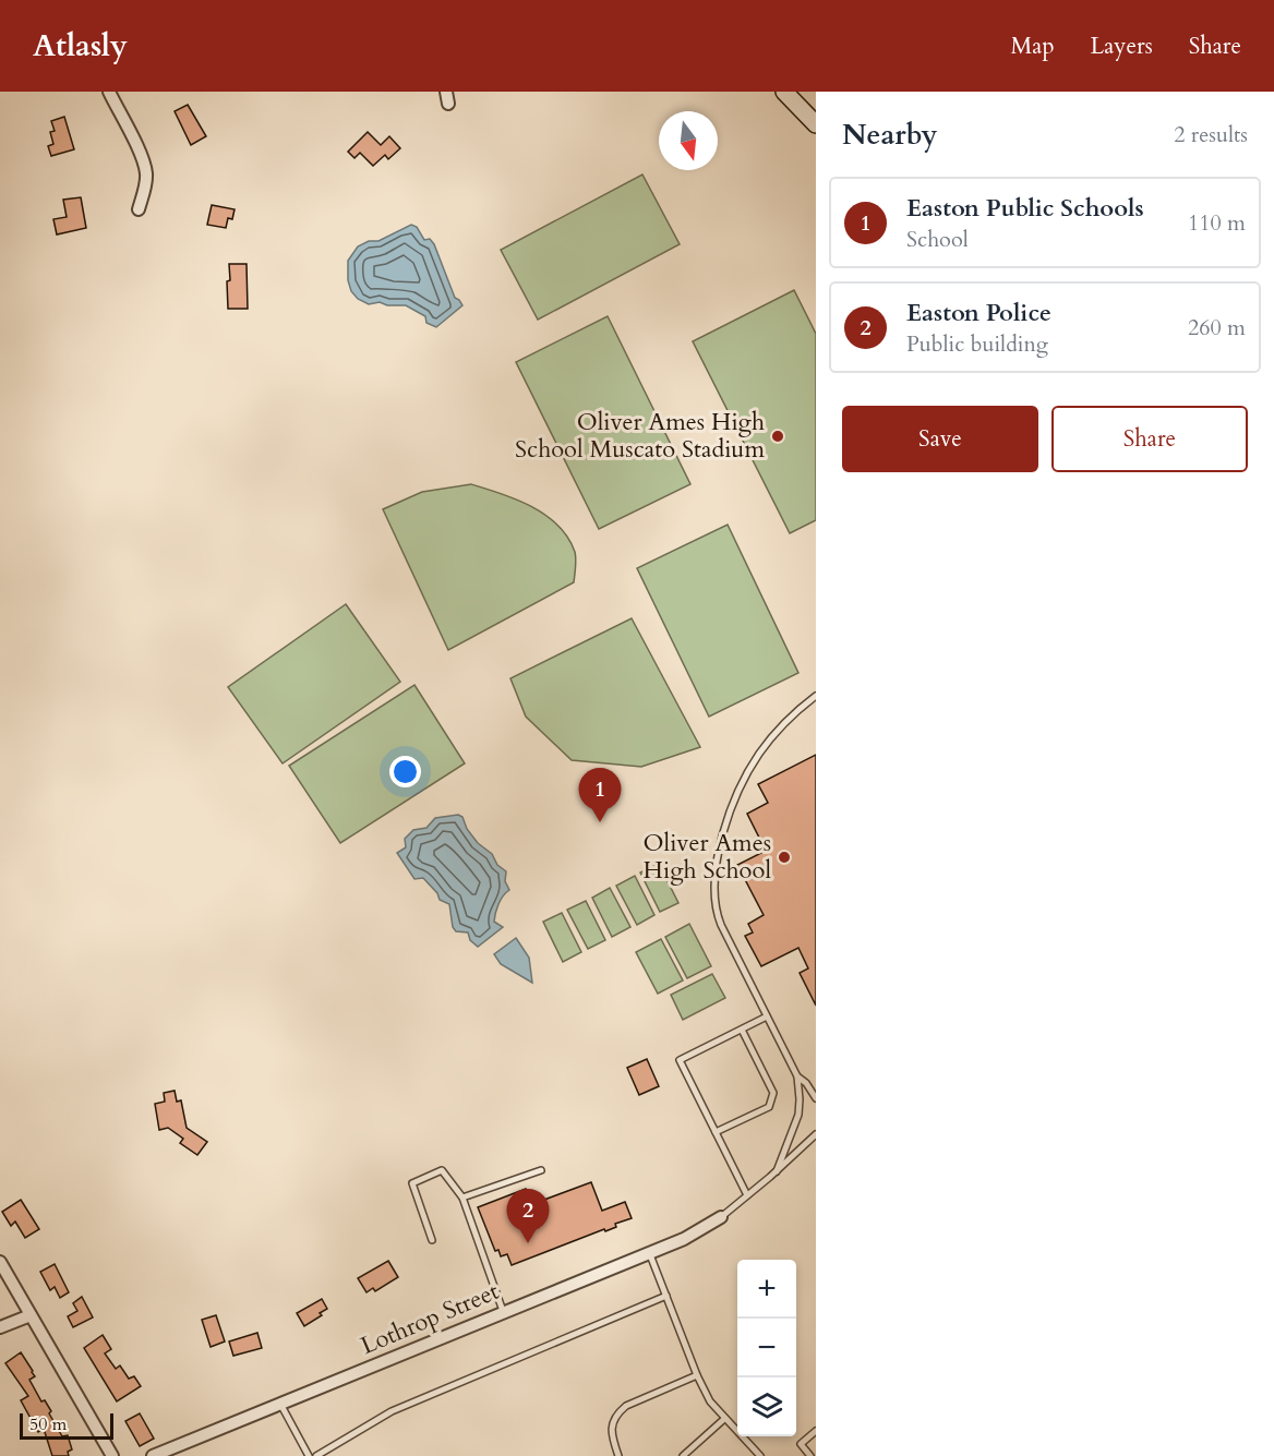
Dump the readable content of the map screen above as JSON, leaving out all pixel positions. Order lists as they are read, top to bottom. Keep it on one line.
{"streets":{"street":["Lothrop Street"]},"places":["Oliver Ames High School Muscato Stadium","Oliver Ames High School"],"scale_bar":"50 m","north":"bottom","page":{"header":"Atlasly","nav":["Map","Layers","Share"],"heading":["Nearby","2 results"],"list":[{"mark":"1","name":"Easton Public Schools","note":"School","value":"110 m"},{"mark":"2","name":"Easton Police","note":"Public building","value":"260 m"}],"buttons":["Save","Share"],"pins":["1","2"],"map_buttons":["+","−"],"scale":"50 m"}}
